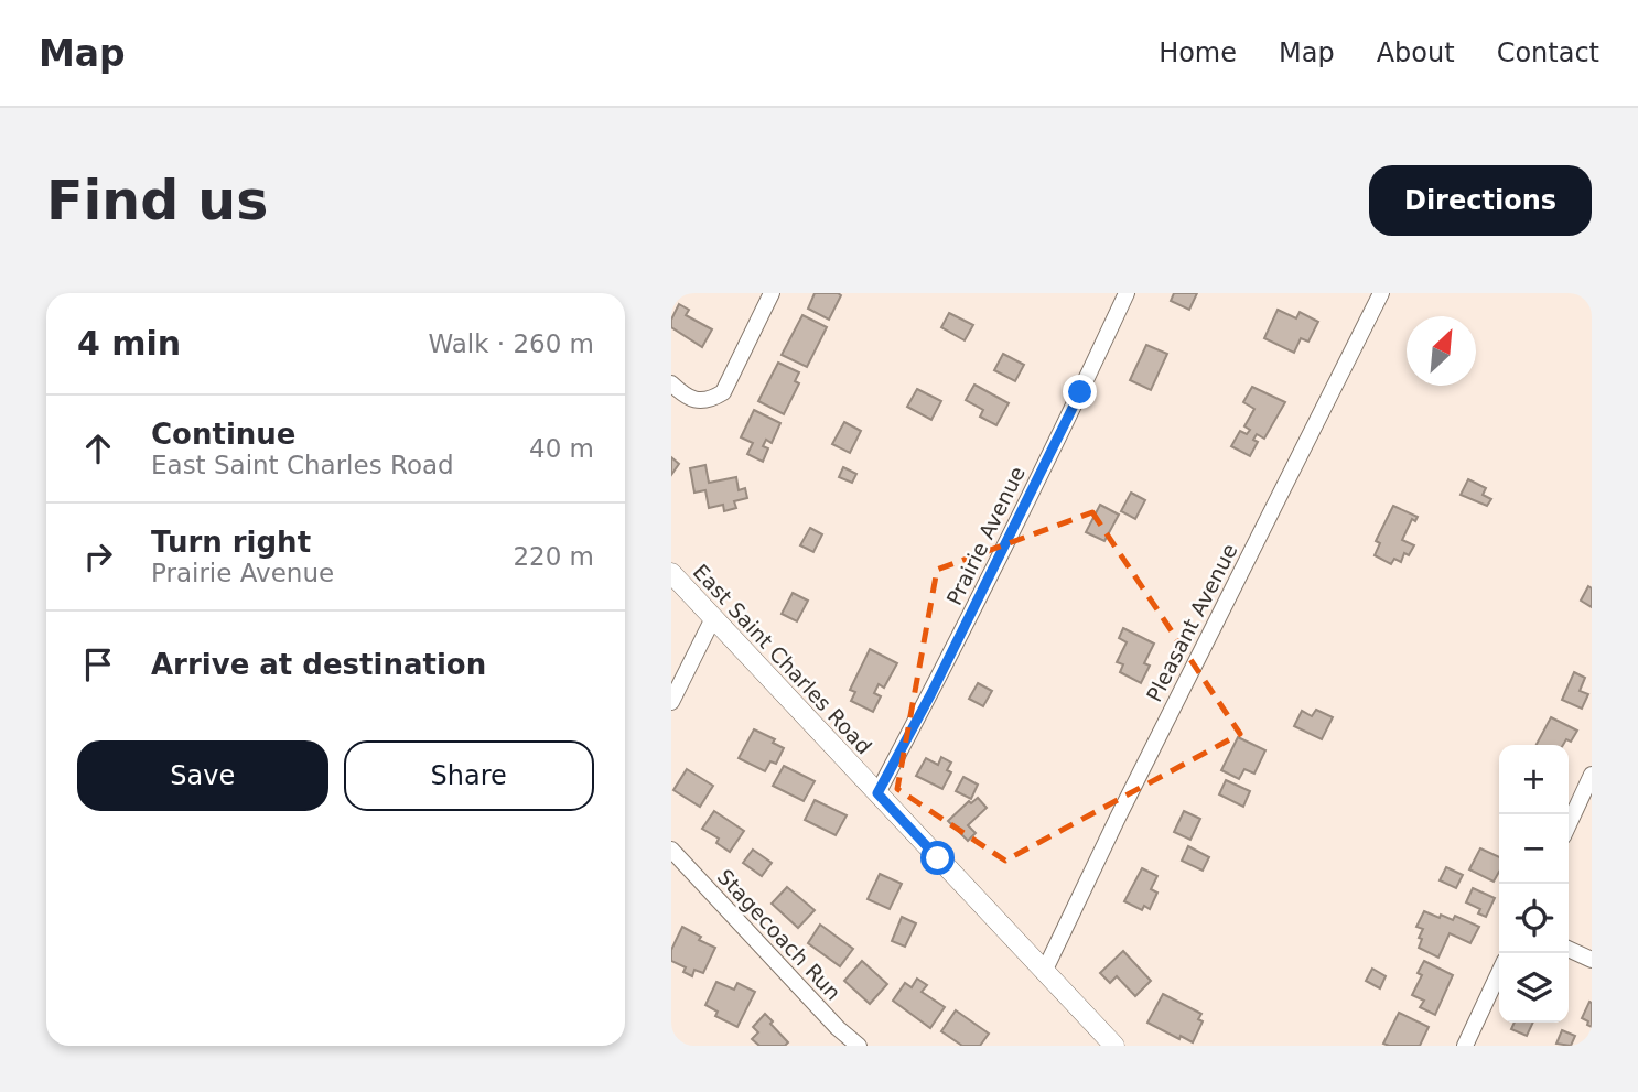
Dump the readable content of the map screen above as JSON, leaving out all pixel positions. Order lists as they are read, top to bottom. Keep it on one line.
{"streets":{"street":["Prairie Avenue","Pleasant Avenue","East Saint Charles Road","Stagecoach Run"]},"crossings":[["Prairie Avenue","East Saint Charles Road"],["Pleasant Avenue","East Saint Charles Road"]],"north":"top right","page":{"header":"Map","nav":["Home","Map","About","Contact"],"buttons":["Directions",["Save","Share"]],"title":"Find us","heading":["4 min","Walk · 260 m"],"list":[["Continue","East Saint Charles Road","40 m"],["Turn right","Prairie Avenue","220 m"],"Arrive at destination"],"map_buttons":["+","−"]}}
